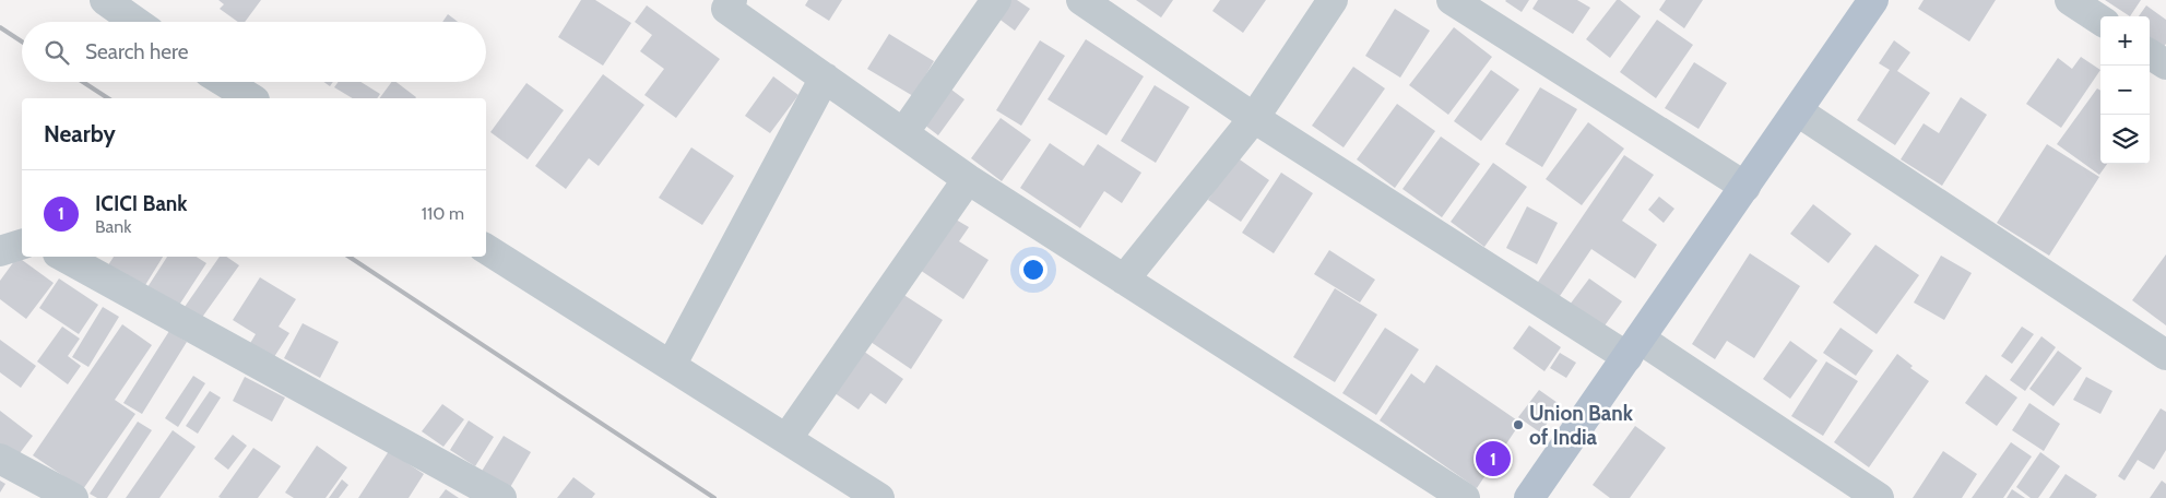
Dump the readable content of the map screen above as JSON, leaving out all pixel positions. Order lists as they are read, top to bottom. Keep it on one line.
{"places":["Union Bank of India"],"page":{"map_buttons":["+","−"],"search":"Search here","heading":"Nearby","list":[{"mark":"1","name":"ICICI Bank","note":"Bank","value":"110 m"}],"pins":"1"}}
